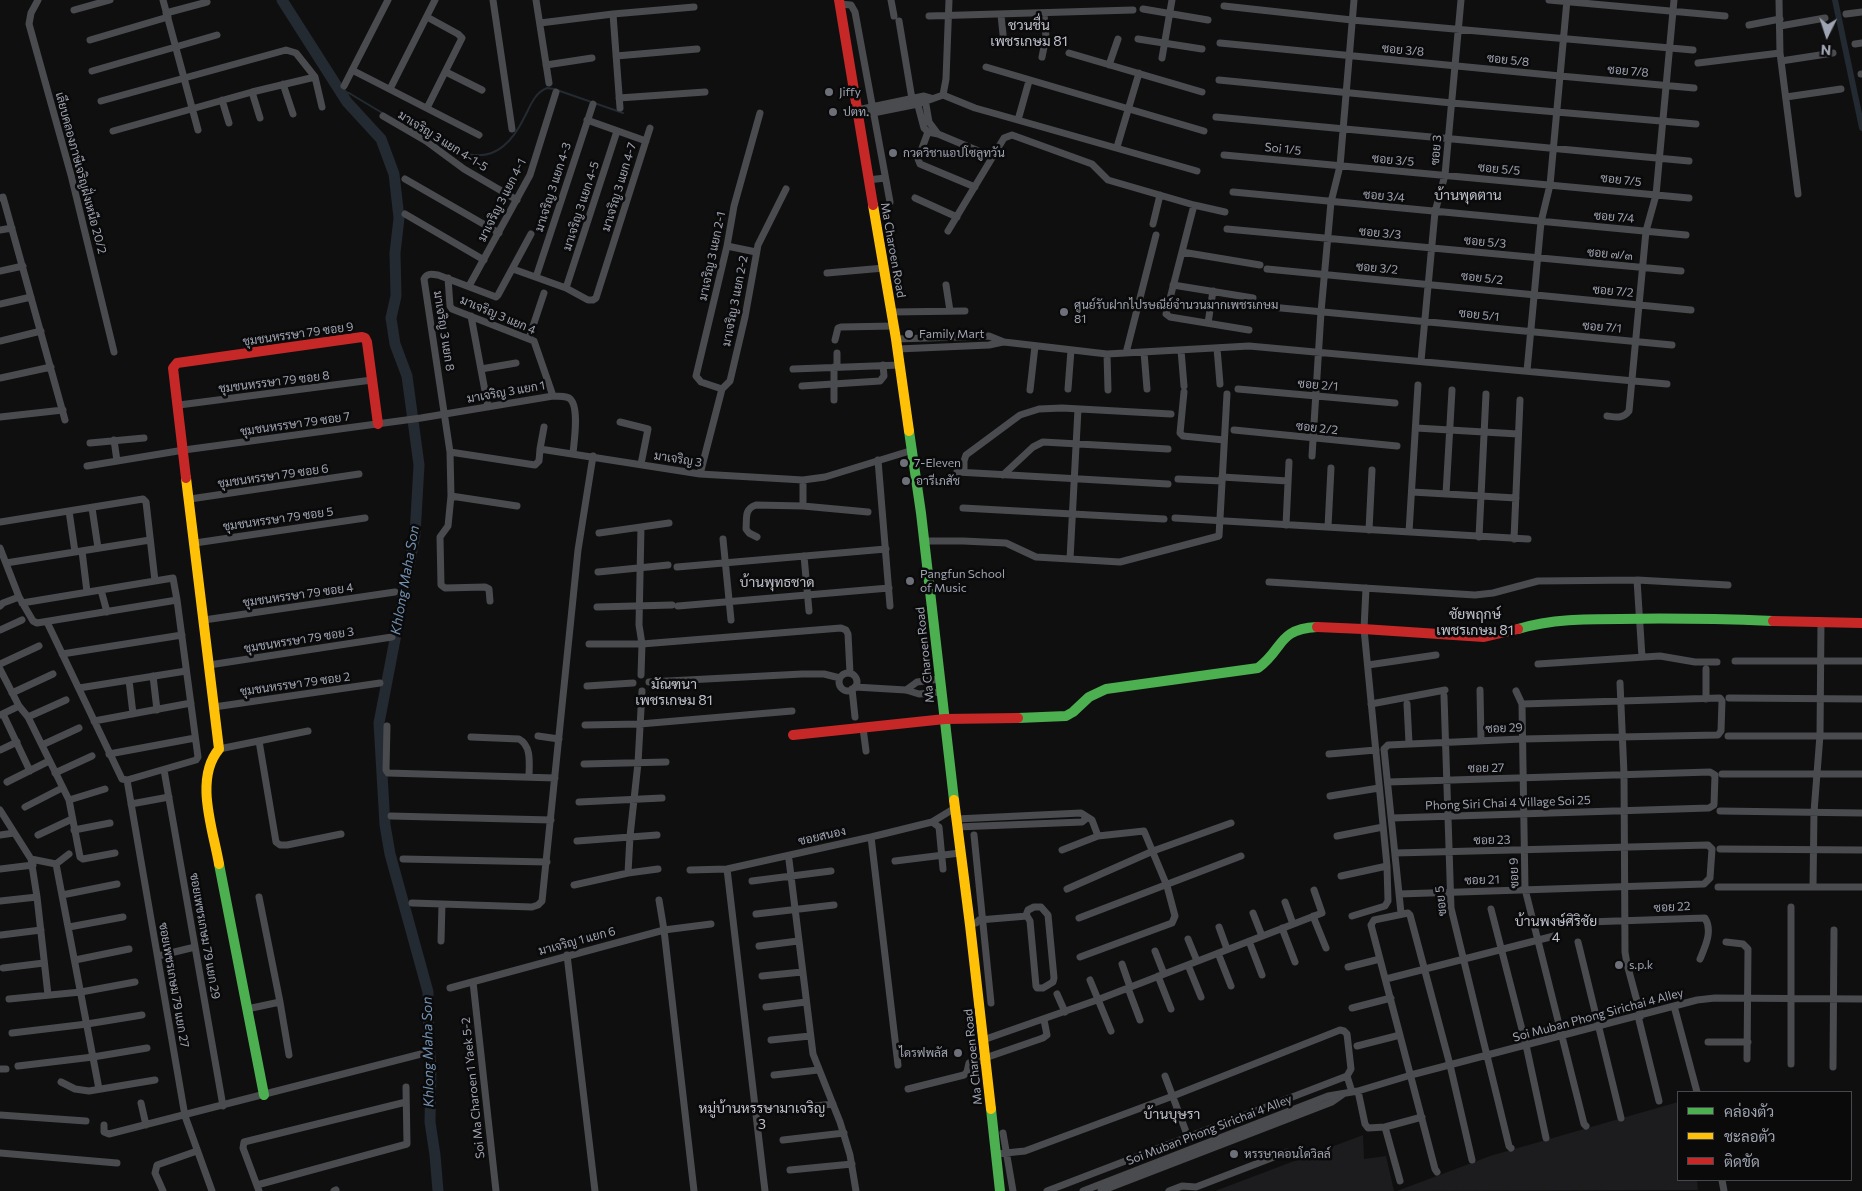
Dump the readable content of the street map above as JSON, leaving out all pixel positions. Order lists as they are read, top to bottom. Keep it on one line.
{"streets":{"street":["ซอย 3/8","ซอย 5/8","ซอย 7/8","มาเจริญ 3 แยก 4-1-5","Soi 1/5","ซอย 3","ซอย 3/5","ซอย 5/5","เลียบคลองภาษีเจริญฝั่งเหนือ 20/2","ซอย 7/5","มาเจริญ 3 แยก 4-3","มาเจริญ 3 แยก 4-7","ซอย 3/4","มาเจริญ 3 แยก 4-1","มาเจริญ 3 แยก 4-5","ซอย 7/4","ซอย 3/3","ซอย 5/3","Ma Charoen Road","ซอย ๗/๓","มาเจริญ 3 แยก 2-1","ซอย 3/2","ซอย 5/2","ซอย 7/2","มาเจริญ 3 แยก 2-2","มาเจริญ 3 แยก 4","ซอย 5/1","ซอย 7/1","มาเจริญ 3 แยก 8","ชุมชนหรรษา 79 ซอย 9","ชุมชนหรรษา 79 ซอย 8","ซอย 2/1","มาเจริญ 3 แยก 1","ชุมชนหรรษา 79 ซอย 7","ซอย 2/2","มาเจริญ 3","ชุมชนหรรษา 79 ซอย 6","ชุมชนหรรษา 79 ซอย 5","ชุมชนหรรษา 79 ซอย 4","ชุมชนหรรษา 79 ซอย 3","ชุมชนหรรษา 79 ซอย 2","ซอย 29","ซอย 27","Phong Siri Chai 4 Village Soi 25","ซอยสนอง","ซอย 23","ซอย 9","ซอย 21","ซอย 5","ซอย 22","ซอยเพชรเกษม 79 แยก 29","มาเจริญ 1 แยก 6","ซอยเพชรเกษม 79 แยก 27","Soi Muban Phong Sirichai 4 Alley","Soi Ma Charoen 1 Yaek 5-2"]},"crossings":[["ซอย 3/8","ซอย 5/8"],["ซอย 3/8","ซอย 3"],["ซอย 5/8","ซอย 7/8"],["ซอย 5/8","ซอย 3"],["มาเจริญ 3 แยก 4-1-5","มาเจริญ 3 แยก 4-1"],["Soi 1/5","ซอย 3/5"],["ซอย 3","ซอย 3/5"],["ซอย 3","ซอย 5/5"],["ซอย 3","ซอย 3/4"],["ซอย 3","ซอย 3/3"],["ซอย 3","ซอย 5/3"],["ซอย 3","ซอย 3/2"],["ซอย 3","ซอย 5/2"],["ซอย 3","ซอย 5/1"],["ซอย 3/5","ซอย 5/5"],["ซอย 5/5","ซอย 7/5"],["มาเจริญ 3 แยก 4-3","มาเจริญ 3 แยก 4-7"],["มาเจริญ 3 แยก 4-7","มาเจริญ 3 แยก 4-5"],["ซอย 3/4","ซอย 7/4"],["มาเจริญ 3 แยก 4-1","มาเจริญ 3 แยก 4"],["ซอย 3/3","ซอย 5/3"],["ซอย 5/3","ซอย ๗/๓"],["Ma Charoen Road","มาเจริญ 3"],["Ma Charoen Road","ซอยสนอง"],["มาเจริญ 3 แยก 2-1","มาเจริญ 3 แยก 2-2"],["ซอย 3/2","ซอย 5/2"],["ซอย 5/2","ซอย 7/2"],["มาเจริญ 3 แยก 2-2","มาเจริญ 3"],["มาเจริญ 3 แยก 4","มาเจริญ 3 แยก 8"],["มาเจริญ 3 แยก 4","มาเจริญ 3 แยก 1"],["ซอย 5/1","ซอย 7/1"],["มาเจริญ 3 แยก 8","มาเจริญ 3 แยก 1"],["ชุมชนหรรษา 79 ซอย 9","ชุมชนหรรษา 79 ซอย 8"],["ชุมชนหรรษา 79 ซอย 9","ชุมชนหรรษา 79 ซอย 7"],["มาเจริญ 3 แยก 1","ชุมชนหรรษา 79 ซอย 7"],["มาเจริญ 3 แยก 1","มาเจริญ 3"],["ซอย 29","ซอย 27"],["ซอย 29","ซอย 9"],["ซอย 29","ซอย 5"],["ซอย 27","Phong Siri Chai 4 Village Soi 25"],["ซอย 27","ซอย 9"],["ซอย 27","ซอย 5"],["Phong Siri Chai 4 Village Soi 25","ซอย 9"],["Phong Siri Chai 4 Village Soi 25","ซอย 5"],["ซอย 23","ซอย 9"],["ซอย 23","ซอย 21"],["ซอย 23","ซอย 5"],["ซอย 9","ซอย 21"],["ซอย 9","Soi Muban Phong Sirichai 4 Alley"],["ซอย 21","ซอย 5"],["ซอย 5","Soi Muban Phong Sirichai 4 Alley"],["มาเจริญ 1 แยก 6","Soi Ma Charoen 1 Yaek 5-2"]],"districts":["ชวนชื่น เพชรเกษม 81","บ้านพุดตาน","บ้านพุทธชาด","ชัยพฤกษ์ เพชรเกษม 81","มัณฑนา เพชรเกษม 81","บ้านพงษ์ศิริชัย 4","หมู่บ้านหรรษามาเจริญ 3","บ้านบุษรา"],"water":["Khlong Maha Son"],"places":["Jiffy","ปตท.","กวดวิชาแอปโซลูทวัน","ศูนย์รับฝากไปรษณีย์จำนวนมากเพชรเกษม 81","Family Mart","7-Eleven","อารีเภสัช","Pangfun School of Music","s.p.k","ไดรฟพลัส","หรรษาคอนโดวิลล์"],"legend":["คล่องตัว","ชะลอตัว","ติดขัด"],"north":"bottom"}
